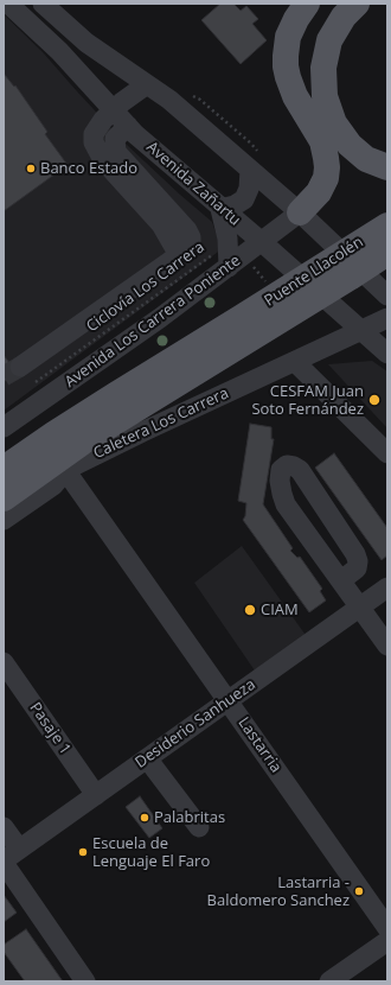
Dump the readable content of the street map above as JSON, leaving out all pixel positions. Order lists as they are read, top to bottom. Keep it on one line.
{"streets":{"main road":["Puente Llacolén"],"street":["Avenida Zañartu","Avenida Los Carrera Poniente","Caletera Los Carrera","Desiderio Sanhueza","Pasaje 1","Lastarria"],"path":["Ciclovía Los Carrera"]},"crossings":[["Avenida Zañartu","Avenida Los Carrera Poniente"],["Avenida Zañartu","Caletera Los Carrera"],["Caletera Los Carrera","Lastarria"],["Desiderio Sanhueza","Pasaje 1"],["Desiderio Sanhueza","Lastarria"]],"places":["Banco Estado","CESFAM Juan Soto Fernández","CIAM","Palabritas","Escuela de Lenguaje El Faro","Lastarria - Baldomero Sanchez"]}
